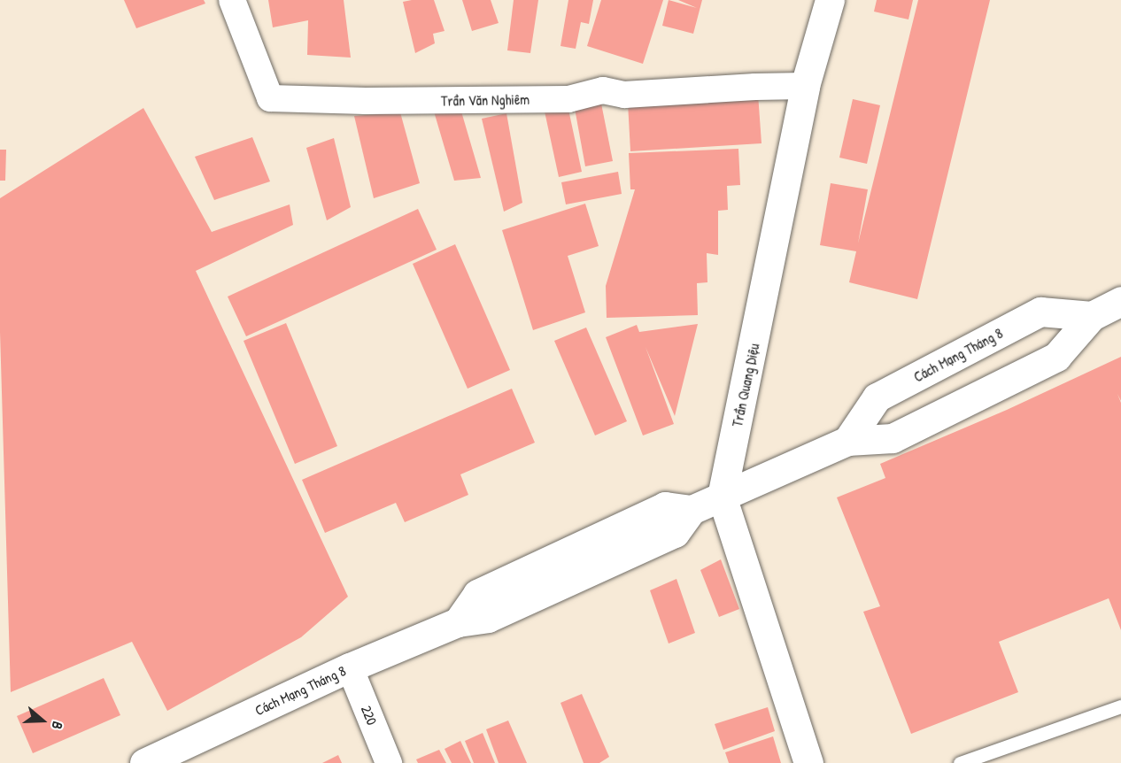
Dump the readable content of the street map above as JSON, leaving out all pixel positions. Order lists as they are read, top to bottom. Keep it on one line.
{"streets":{"main road":["Cách Mạng Tháng 8","Trần Quang Diệu"],"street":["Trần Văn Nghiêm","220"]},"crossings":[["Trần Văn Nghiêm","Trần Quang Diệu"],["Cách Mạng Tháng 8","Trần Quang Diệu"],["Cách Mạng Tháng 8","220"]],"north":"right"}
